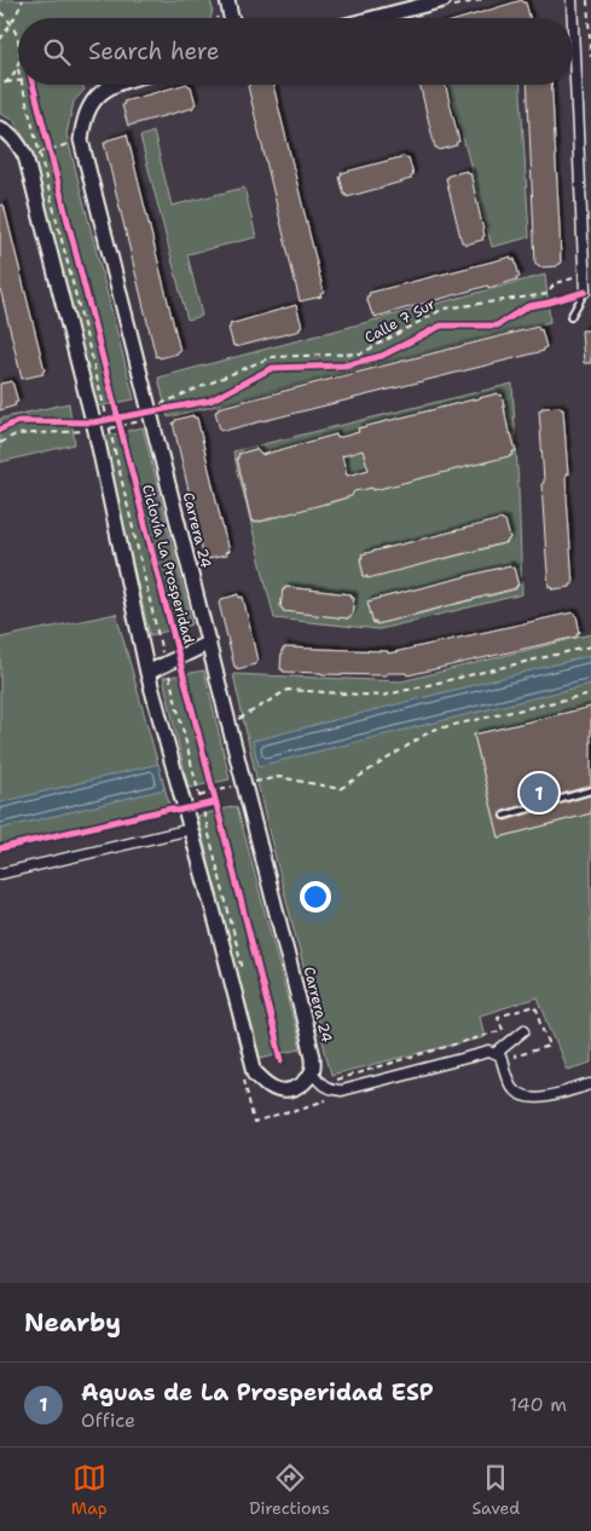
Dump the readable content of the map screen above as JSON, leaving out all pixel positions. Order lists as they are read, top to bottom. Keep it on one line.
{"streets":{"street":["Carrera 24"],"path":["Calle 7 Sur"],"cycle path":["Ciclovía La Prosperidad"]},"crossings":[["Calle 7 Sur","Carrera 24"]],"page":{"search":"Search here","pins":"1","heading":"Nearby","list":[{"mark":"1","name":"Aguas de La Prosperidad ESP","note":"Office","value":"140 m"}],"nav":["Map","Directions","Saved"]}}
